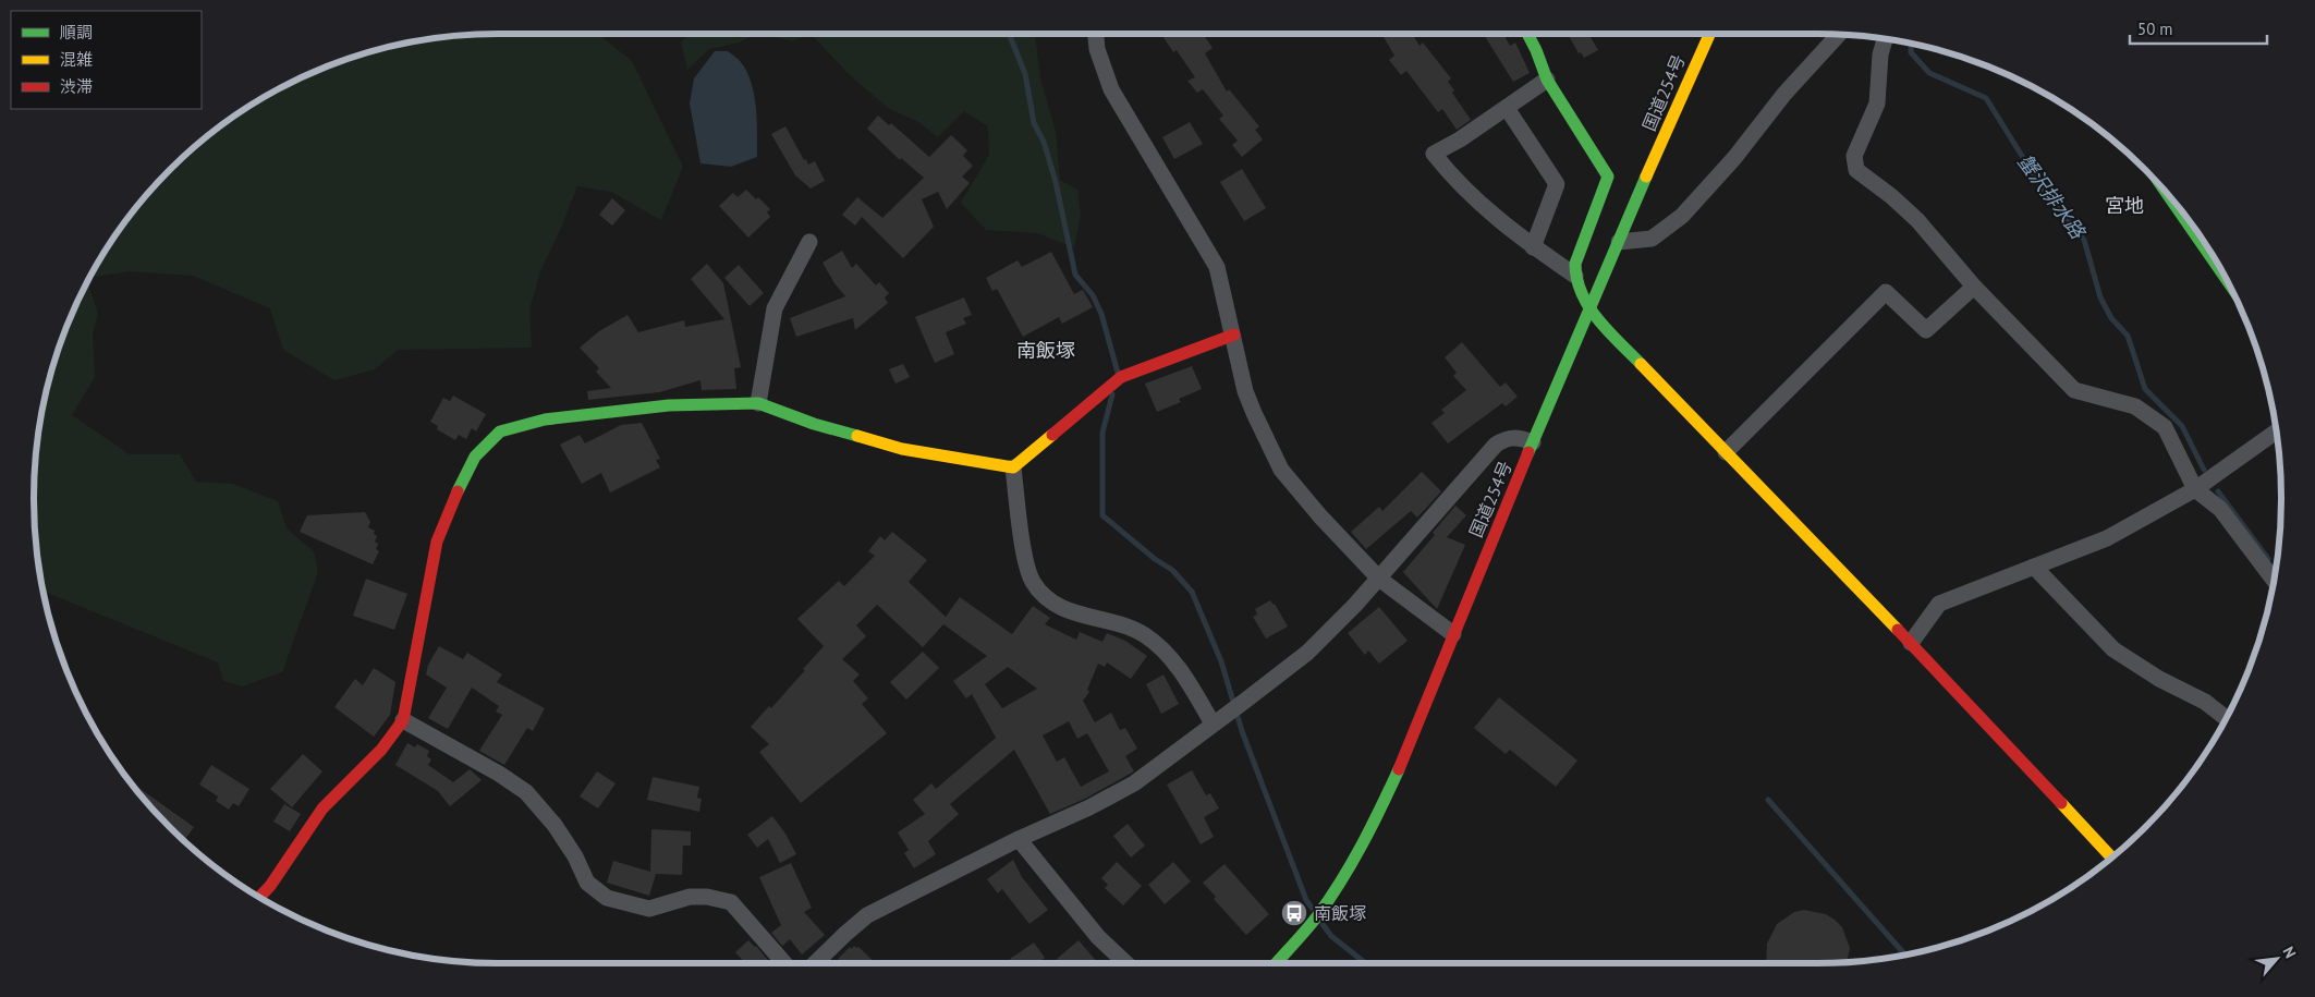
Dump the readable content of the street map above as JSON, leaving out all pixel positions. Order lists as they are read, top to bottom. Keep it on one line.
{"streets":{"main road":["国道254号"]},"districts":["宮地","南飯塚"],"water":["蟹沢排水路"],"places":{"bus stop":["南飯塚"]},"legend":["順調","混雑","渋滞"],"scale_bar":"50 m","north":"top right"}
